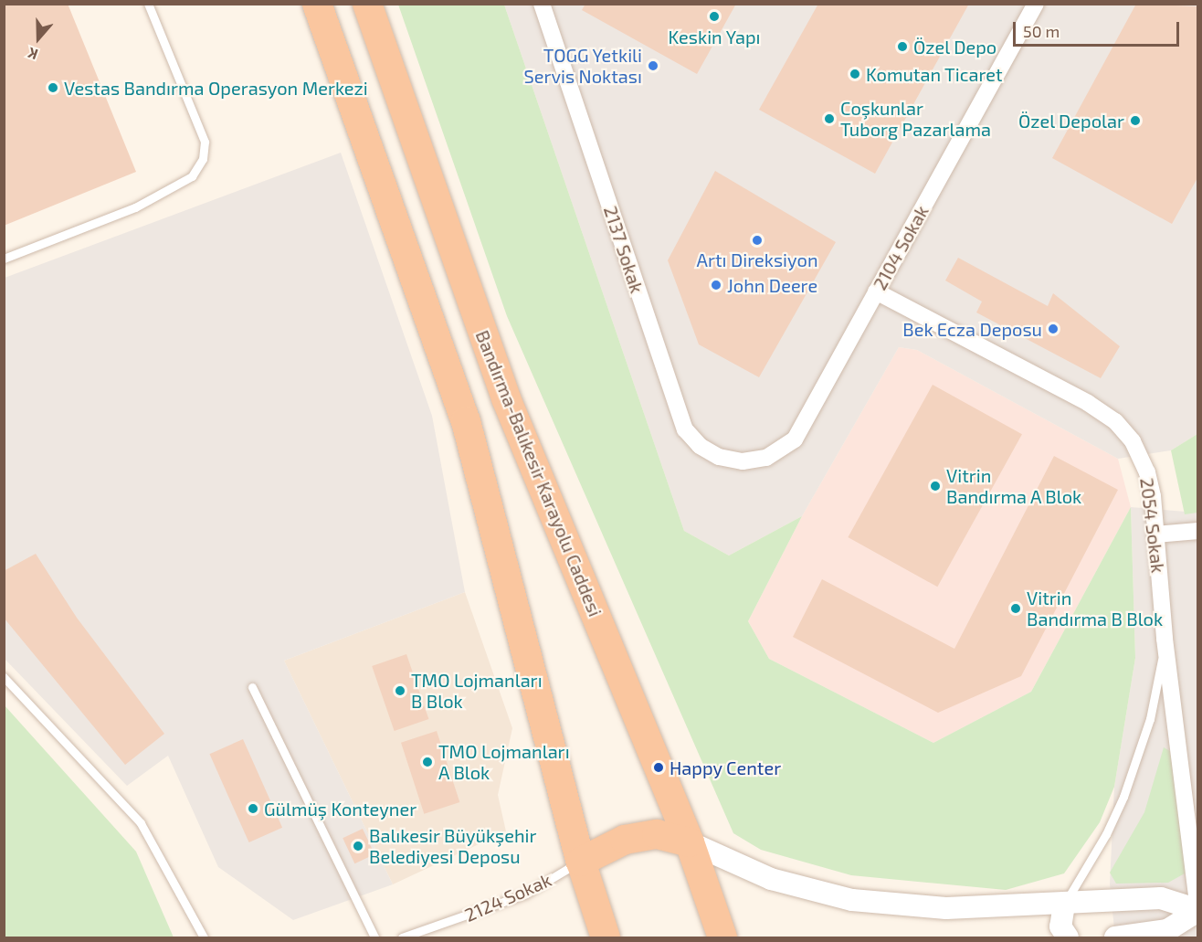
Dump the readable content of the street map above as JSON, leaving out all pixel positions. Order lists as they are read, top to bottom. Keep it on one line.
{"streets":{"highway":["Bandırma-Balıkesir Karayolu Caddesi"],"street":["2104 Sokak","2137 Sokak","2054 Sokak"],"lane":["2124 Sokak"]},"crossings":[["2104 Sokak","2137 Sokak"],["2104 Sokak","2054 Sokak"]],"places":["Keskin Yapı","Özel Depo","TOGG Yetkili Servis Noktası","Komutan Ticaret","Vestas Bandırma Operasyon Merkezi","Coşkunlar Tuborg Pazarlama","Özel Depolar","Artı Direksiyon","John Deere","Bek Ecza Deposu","Vitrin Bandırma A Blok","Vitrin Bandırma B Blok","TMO Lojmanları B Blok","TMO Lojmanları A Blok","Happy Center","Gülmüş Konteyner","Balıkesir Büyükşehir Belediyesi Deposu"],"scale_bar":"50 m","north":"bottom"}
